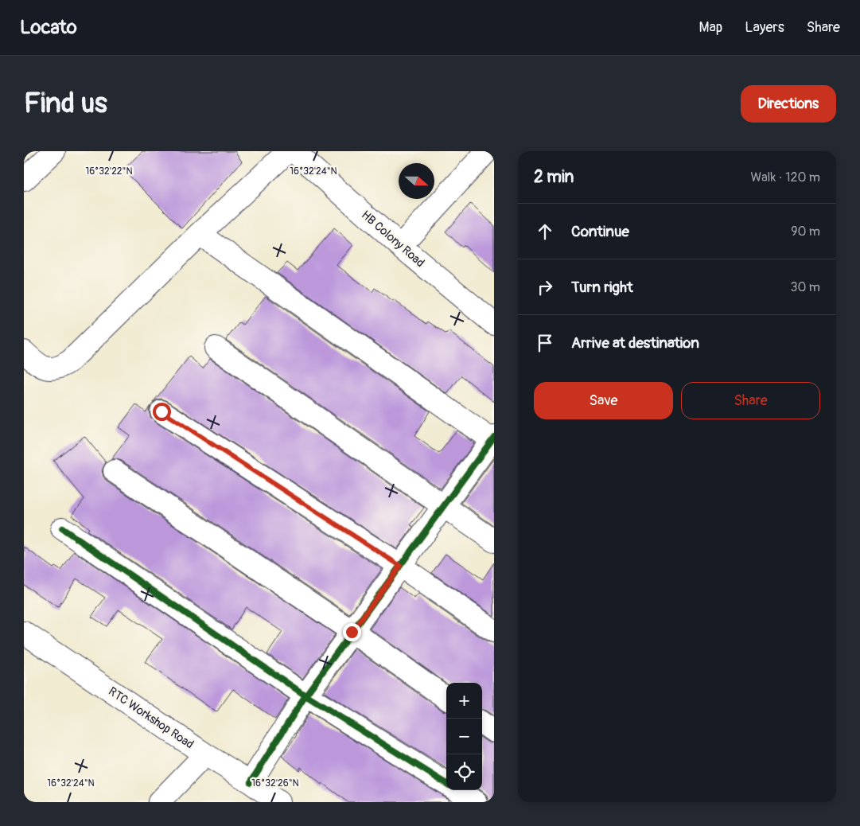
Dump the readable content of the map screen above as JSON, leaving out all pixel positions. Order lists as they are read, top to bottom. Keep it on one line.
{"streets":{"street":["HB Colony Road","RTC Workshop Road"]},"north":"right","page":{"header":"Locato","nav":["Map","Layers","Share"],"buttons":["Directions",["Save","Share"]],"title":"Find us","heading":["2 min","Walk · 120 m"],"list":[["Continue","90 m"],["Turn right","30 m"],"Arrive at destination"],"map_buttons":["+","−"]},"coordinates":["16°32'22\"N","16°32'24\"N","16°32'26\"N"]}
